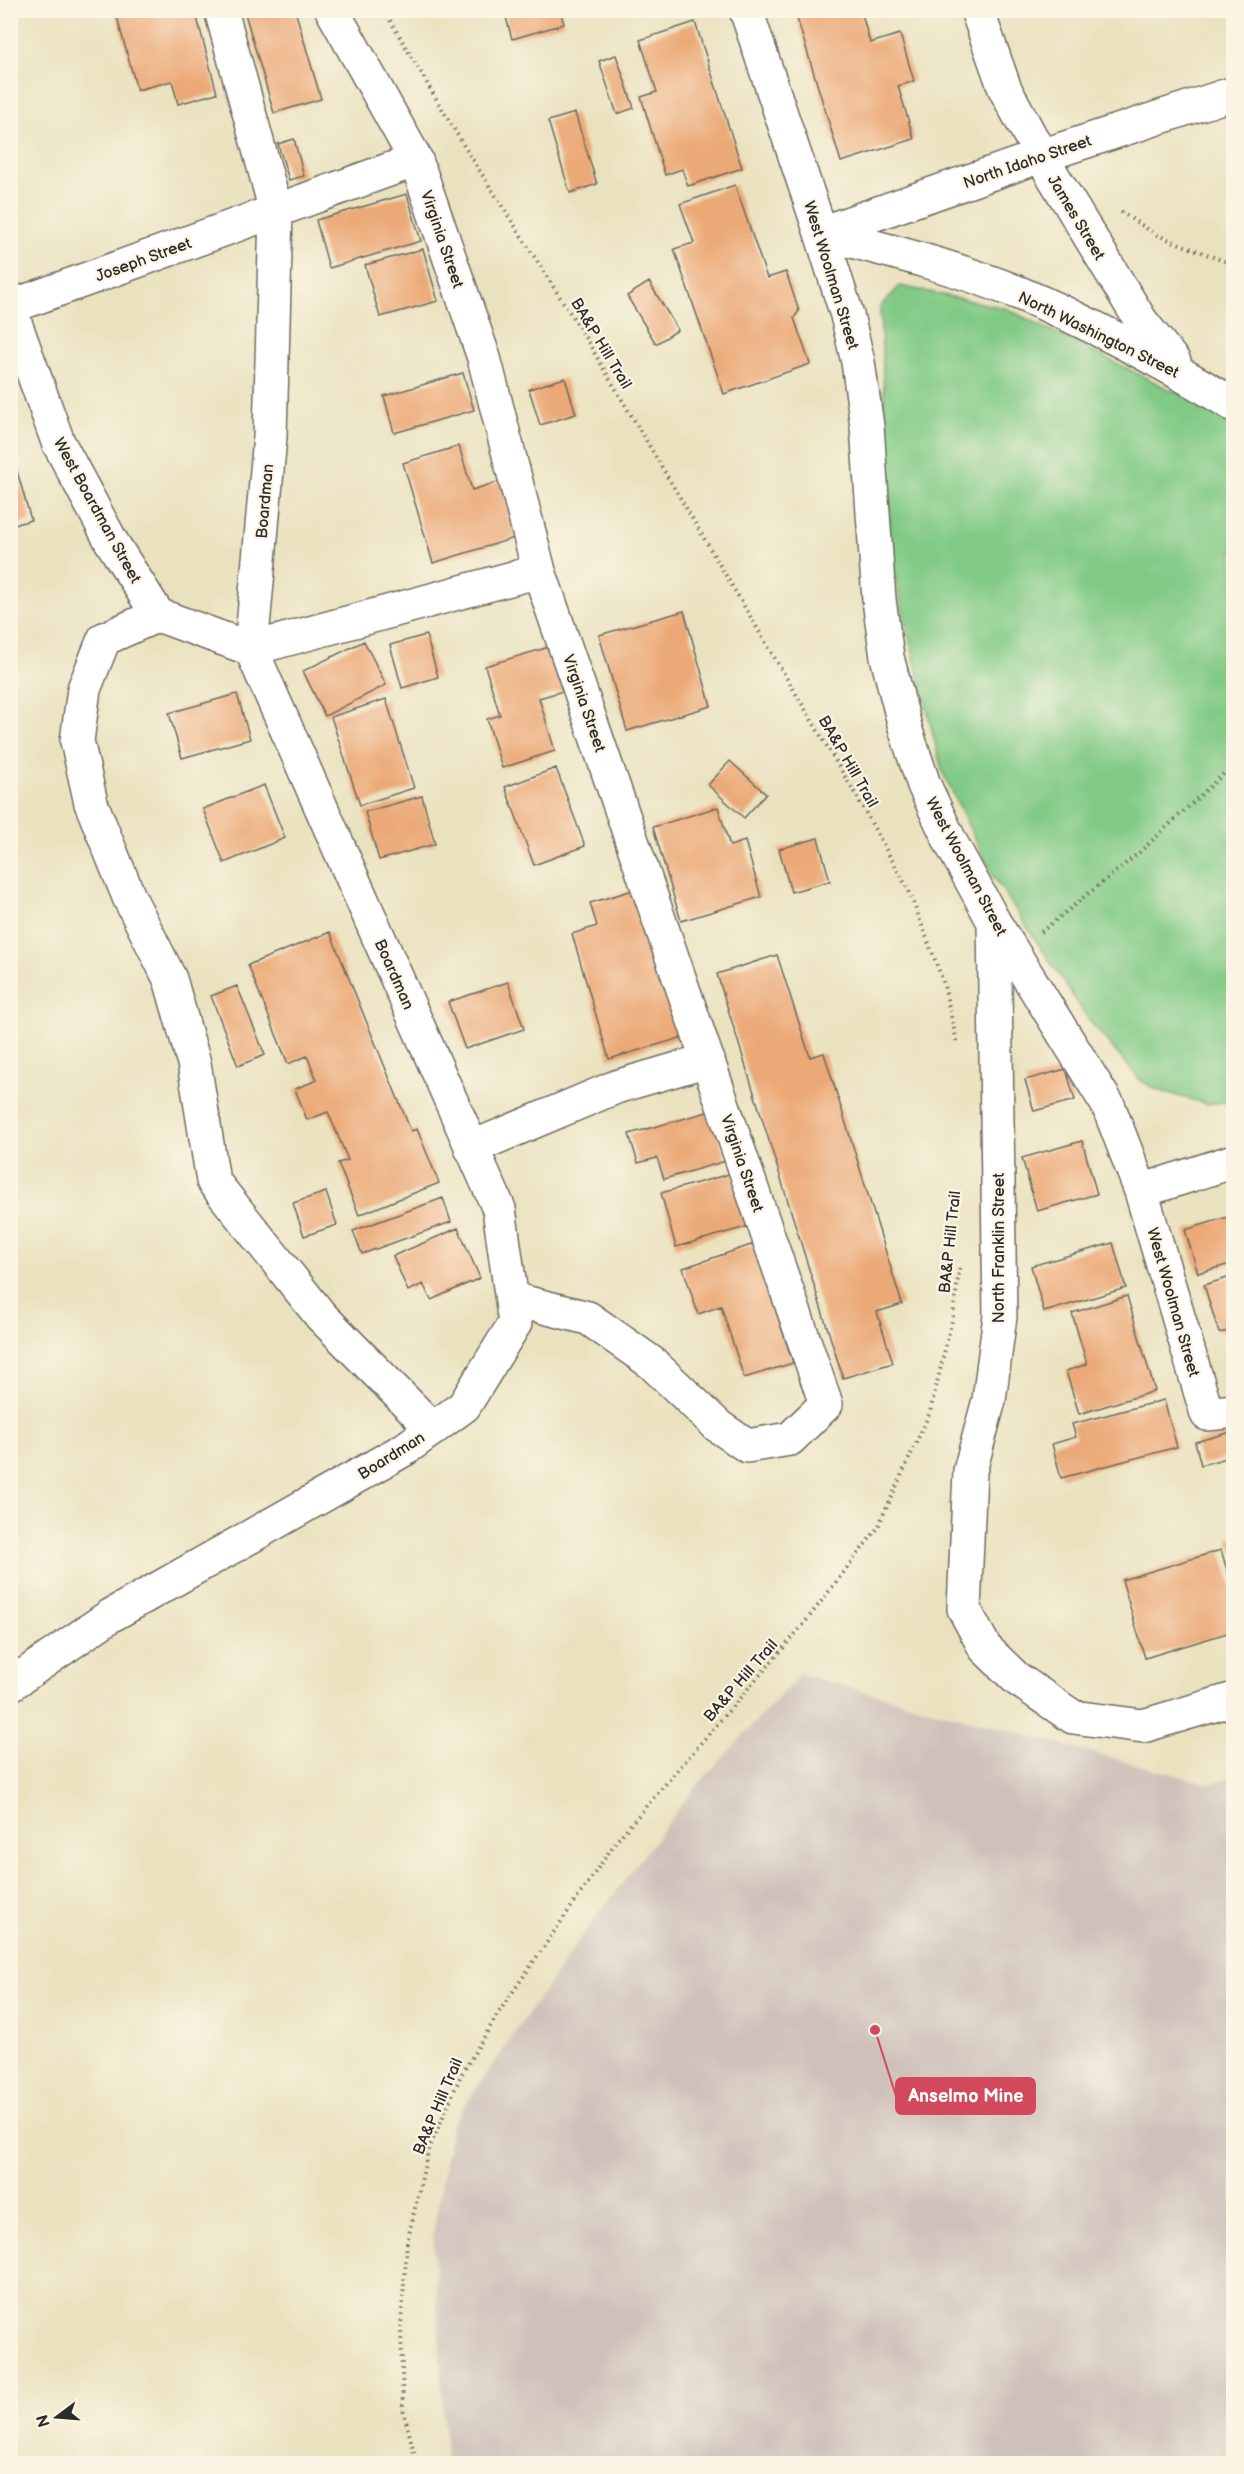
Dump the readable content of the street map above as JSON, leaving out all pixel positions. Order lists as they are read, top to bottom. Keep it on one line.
{"streets":{"street":["North Idaho Street","James Street","Virginia Street","Joseph Street","West Woolman Street","North Washington Street","Boardman","West Boardman Street","North Franklin Street"],"path":["BA&P Hill Trail"]},"crossings":[["North Idaho Street","James Street"],["North Idaho Street","West Woolman Street"],["North Idaho Street","North Washington Street"],["James Street","North Washington Street"],["Virginia Street","Joseph Street"],["Virginia Street","Boardman"],["Joseph Street","Boardman"],["Joseph Street","West Boardman Street"],["West Woolman Street","North Washington Street"],["West Woolman Street","North Franklin Street"]],"places":["Anselmo Mine"],"north":"left"}
